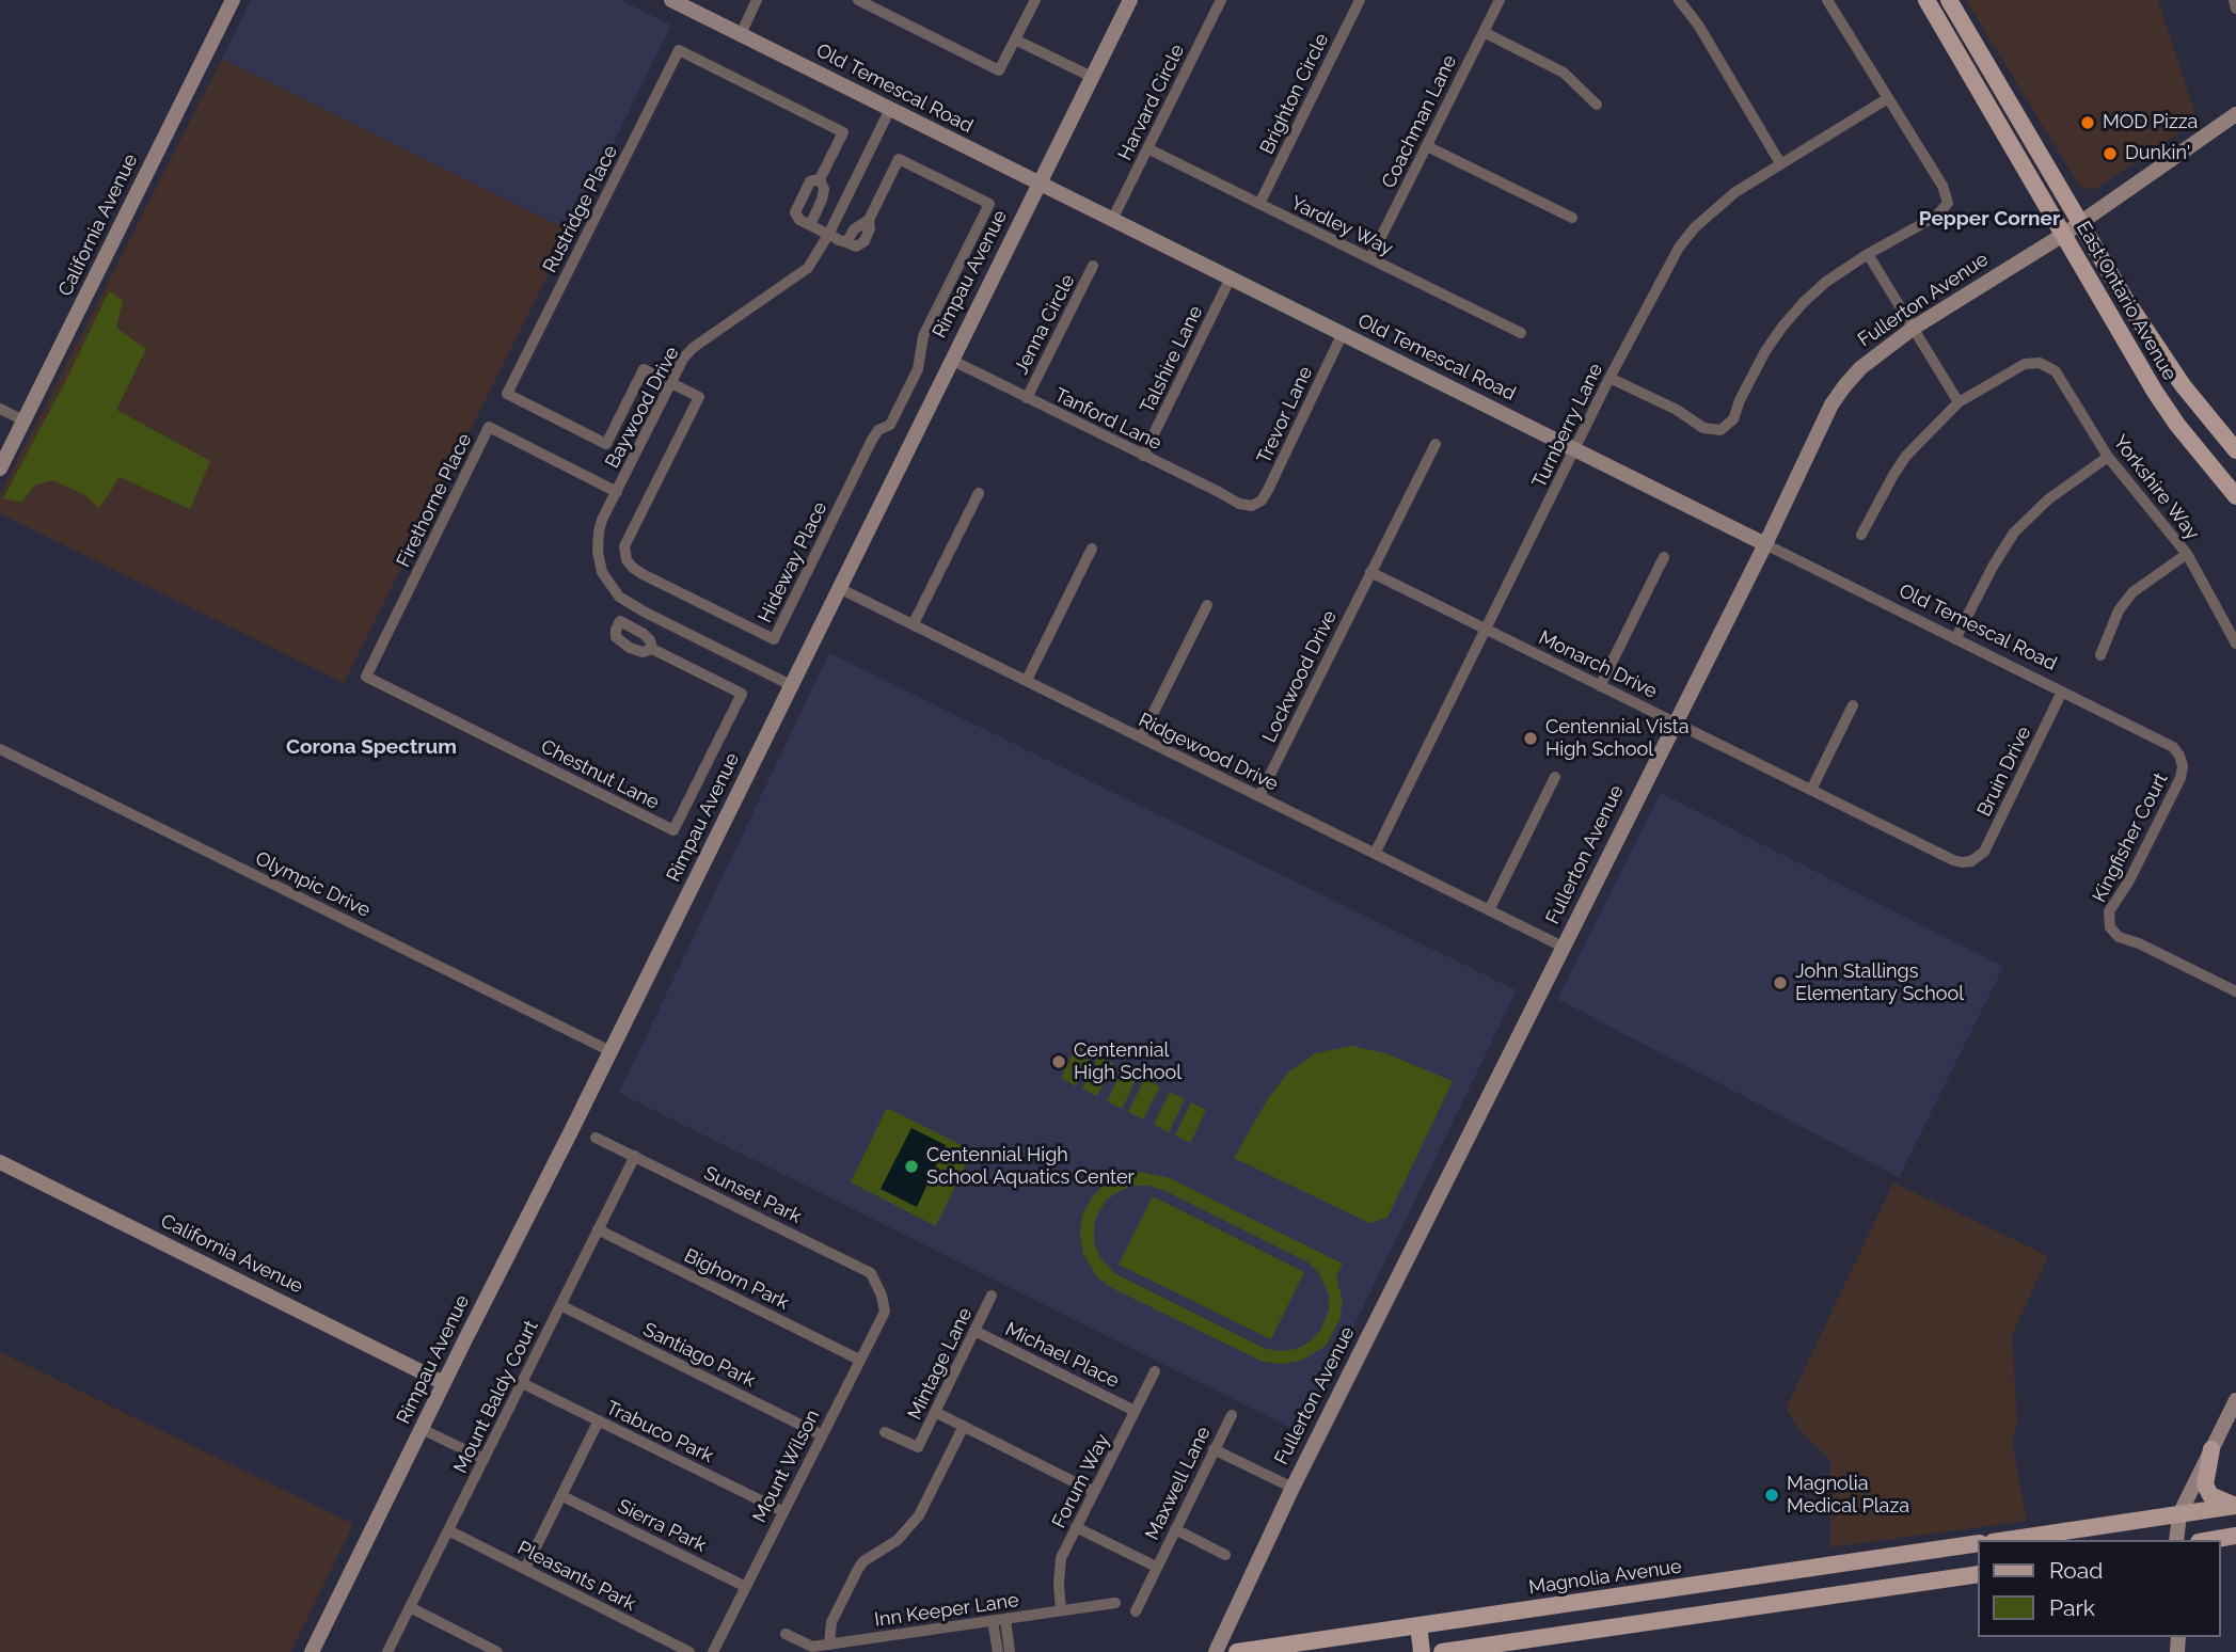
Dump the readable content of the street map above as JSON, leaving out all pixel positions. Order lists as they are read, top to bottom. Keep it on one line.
{"streets":{"main road":["Old Temescal Road","California Avenue","Rimpau Avenue","Fullerton Avenue","East Ontario Avenue","Magnolia Avenue"],"street":["Brighton Circle","Harvard Circle","Coachman Lane","Rustridge Place","Yardley Way","Jenna Circle","Talshire Lane","Baywood Drive","Trevor Lane","Tanford Lane","Turnberry Lane","Yorkshire Way","Firethorne Place","Hideway Place","Monarch Drive","Lockwood Drive","Ridgewood Drive","Bruin Drive","Chestnut Lane","Kingfisher Court","Olympic Drive","Sunset Park","Bighorn Park","Santiago Park","Michael Place","Mintage Lane","Mount Baldy Court","Trabuco Park","Mount Wilson","Forum Way","Maxwell Lane","Sierra Park","Pleasants Park","Inn Keeper Lane"]},"crossings":[["Old Temescal Road","Harvard Circle"],["Old Temescal Road","Rimpau Avenue"],["Old Temescal Road","Fullerton Avenue"],["Old Temescal Road","Talshire Lane"],["Old Temescal Road","Baywood Drive"],["Old Temescal Road","Trevor Lane"],["Old Temescal Road","Turnberry Lane"],["Old Temescal Road","Bruin Drive"],["Old Temescal Road","Kingfisher Court"],["Brighton Circle","Yardley Way"],["Harvard Circle","Yardley Way"],["Coachman Lane","Yardley Way"],["Rustridge Place","Baywood Drive"],["Rustridge Place","Hideway Place"],["California Avenue","Rimpau Avenue"],["Rimpau Avenue","Baywood Drive"],["Rimpau Avenue","Tanford Lane"],["Rimpau Avenue","Ridgewood Drive"],["Rimpau Avenue","Olympic Drive"],["Fullerton Avenue","East Ontario Avenue"],["Fullerton Avenue","Monarch Drive"],["Fullerton Avenue","Ridgewood Drive"],["Jenna Circle","Tanford Lane"],["Talshire Lane","Tanford Lane"],["Baywood Drive","Firethorne Place"],["Baywood Drive","Hideway Place"],["Trevor Lane","Tanford Lane"],["Turnberry Lane","Monarch Drive"],["Turnberry Lane","Ridgewood Drive"],["Firethorne Place","Chestnut Lane"],["Monarch Drive","Lockwood Drive"],["Monarch Drive","Bruin Drive"],["Lockwood Drive","Ridgewood Drive"],["Sunset Park","Mount Baldy Court"],["Sunset Park","Mount Wilson"],["Bighorn Park","Mount Baldy Court"],["Bighorn Park","Mount Wilson"],["Santiago Park","Mount Baldy Court"],["Santiago Park","Mount Wilson"],["Michael Place","Mintage Lane"],["Michael Place","Forum Way"],["Mount Baldy Court","Trabuco Park"],["Mount Baldy Court","Pleasants Park"],["Trabuco Park","Mount Wilson"],["Mount Wilson","Sierra Park"],["Forum Way","Inn Keeper Lane"]],"districts":["Pepper Corner","Corona Spectrum"],"places":["MOD Pizza","Dunkin'","Centennial Vista High School","John Stallings Elementary School","Centennial High School","Centennial High School Aquatics Center","Magnolia Medical Plaza"],"legend":["Road","Park"]}
